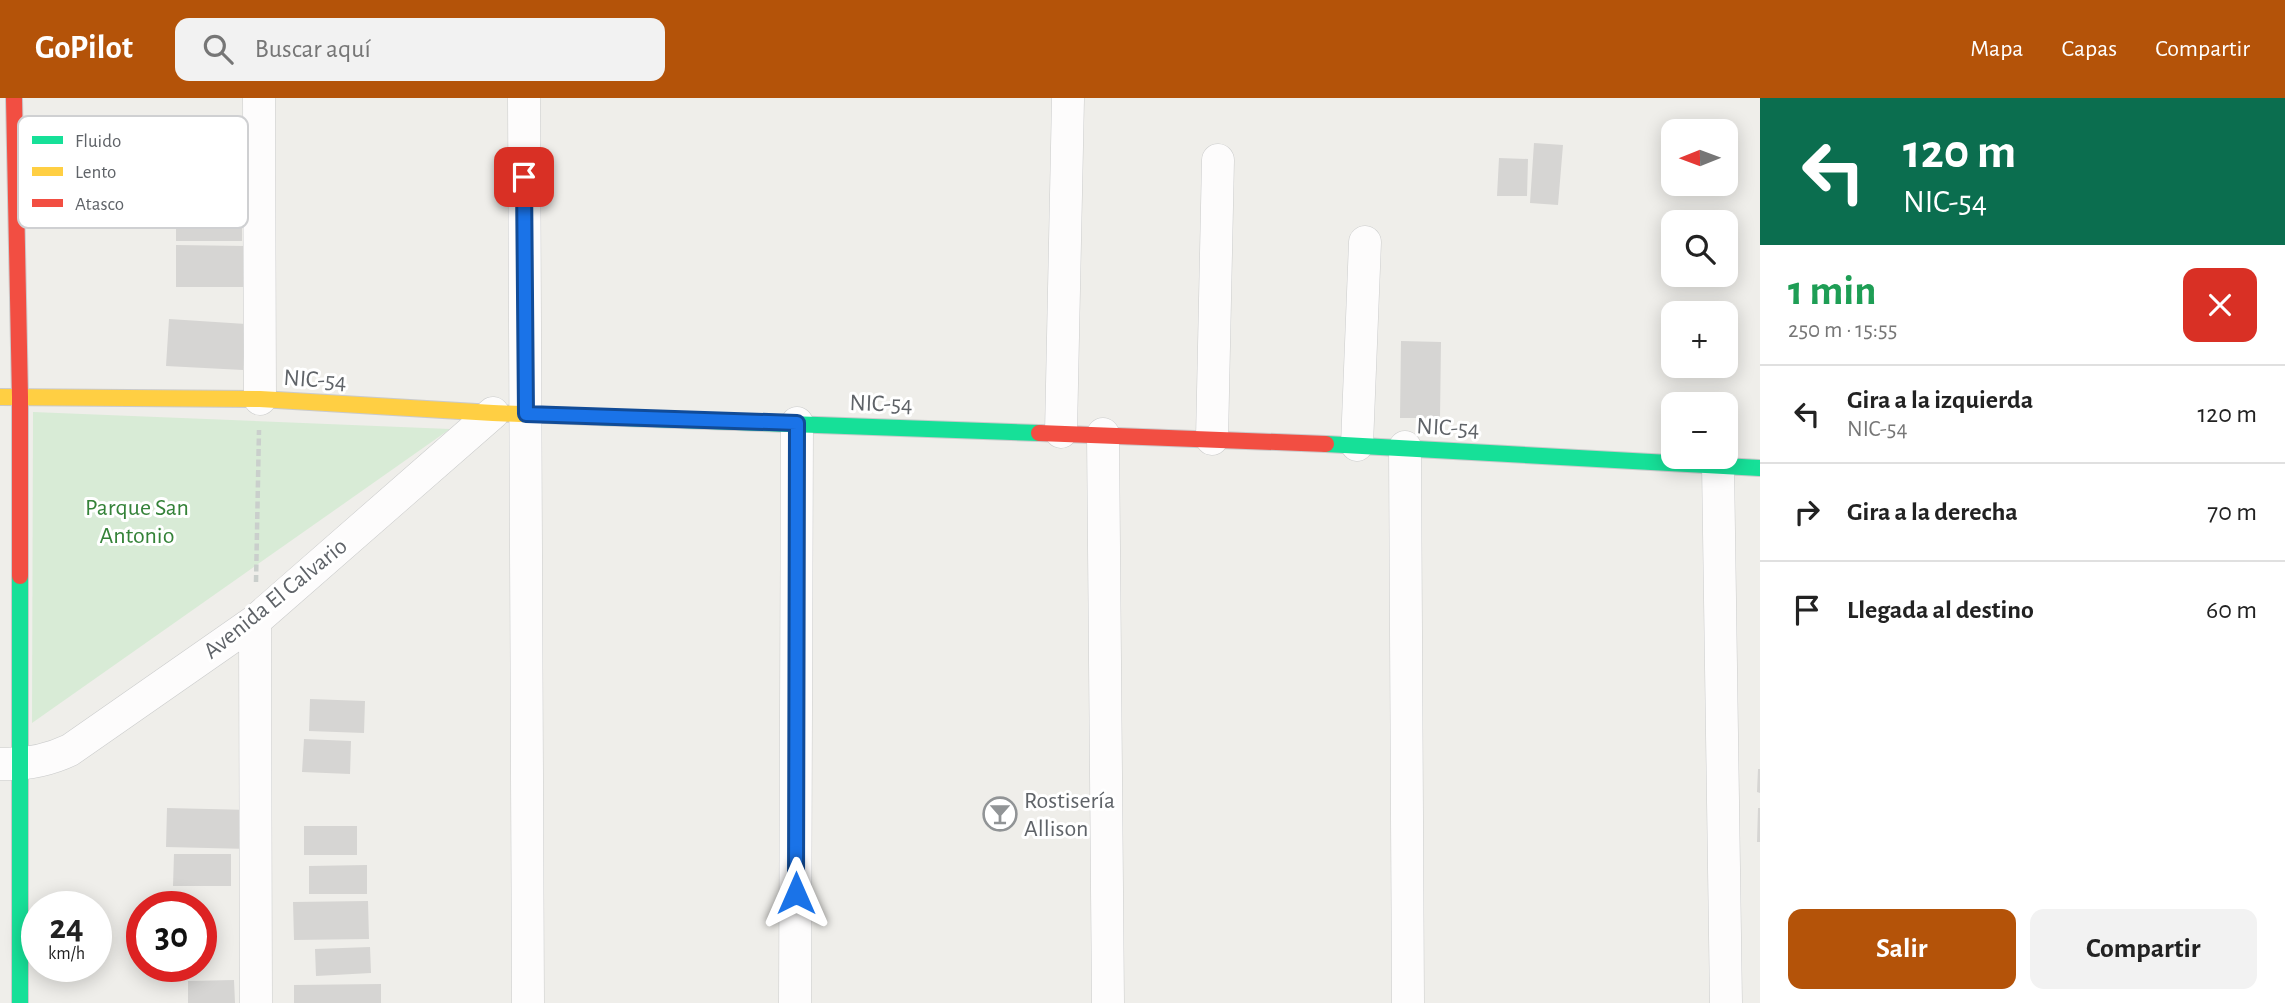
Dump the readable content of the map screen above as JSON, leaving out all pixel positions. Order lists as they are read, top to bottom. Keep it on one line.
{"streets":{"main road":["NIC-54"],"street":["Avenida El Calvario"]},"crossings":[["NIC-54","Avenida El Calvario"]],"parks":["Parque San Antonio"],"places":{"bar":["Rostisería Allison"]},"legend":["Fluido","Lento","Atasco"],"north":"left","page":{"header":"GoPilot","search":"Buscar aquí","nav":["Mapa","Capas","Compartir"],"turn":["120 m","NIC-54"],"map_buttons":["+","−"],"heading":["1 min","250 m · 15:55"],"list":[{"name":"Gira a la izquierda","note":"NIC-54","value":"120 m"},{"name":"Gira a la derecha","value":"70 m"},{"name":"Llegada al destino","value":"60 m"}],"speed":"24 km/h","limit":"30","buttons":["Salir","Compartir"]}}
